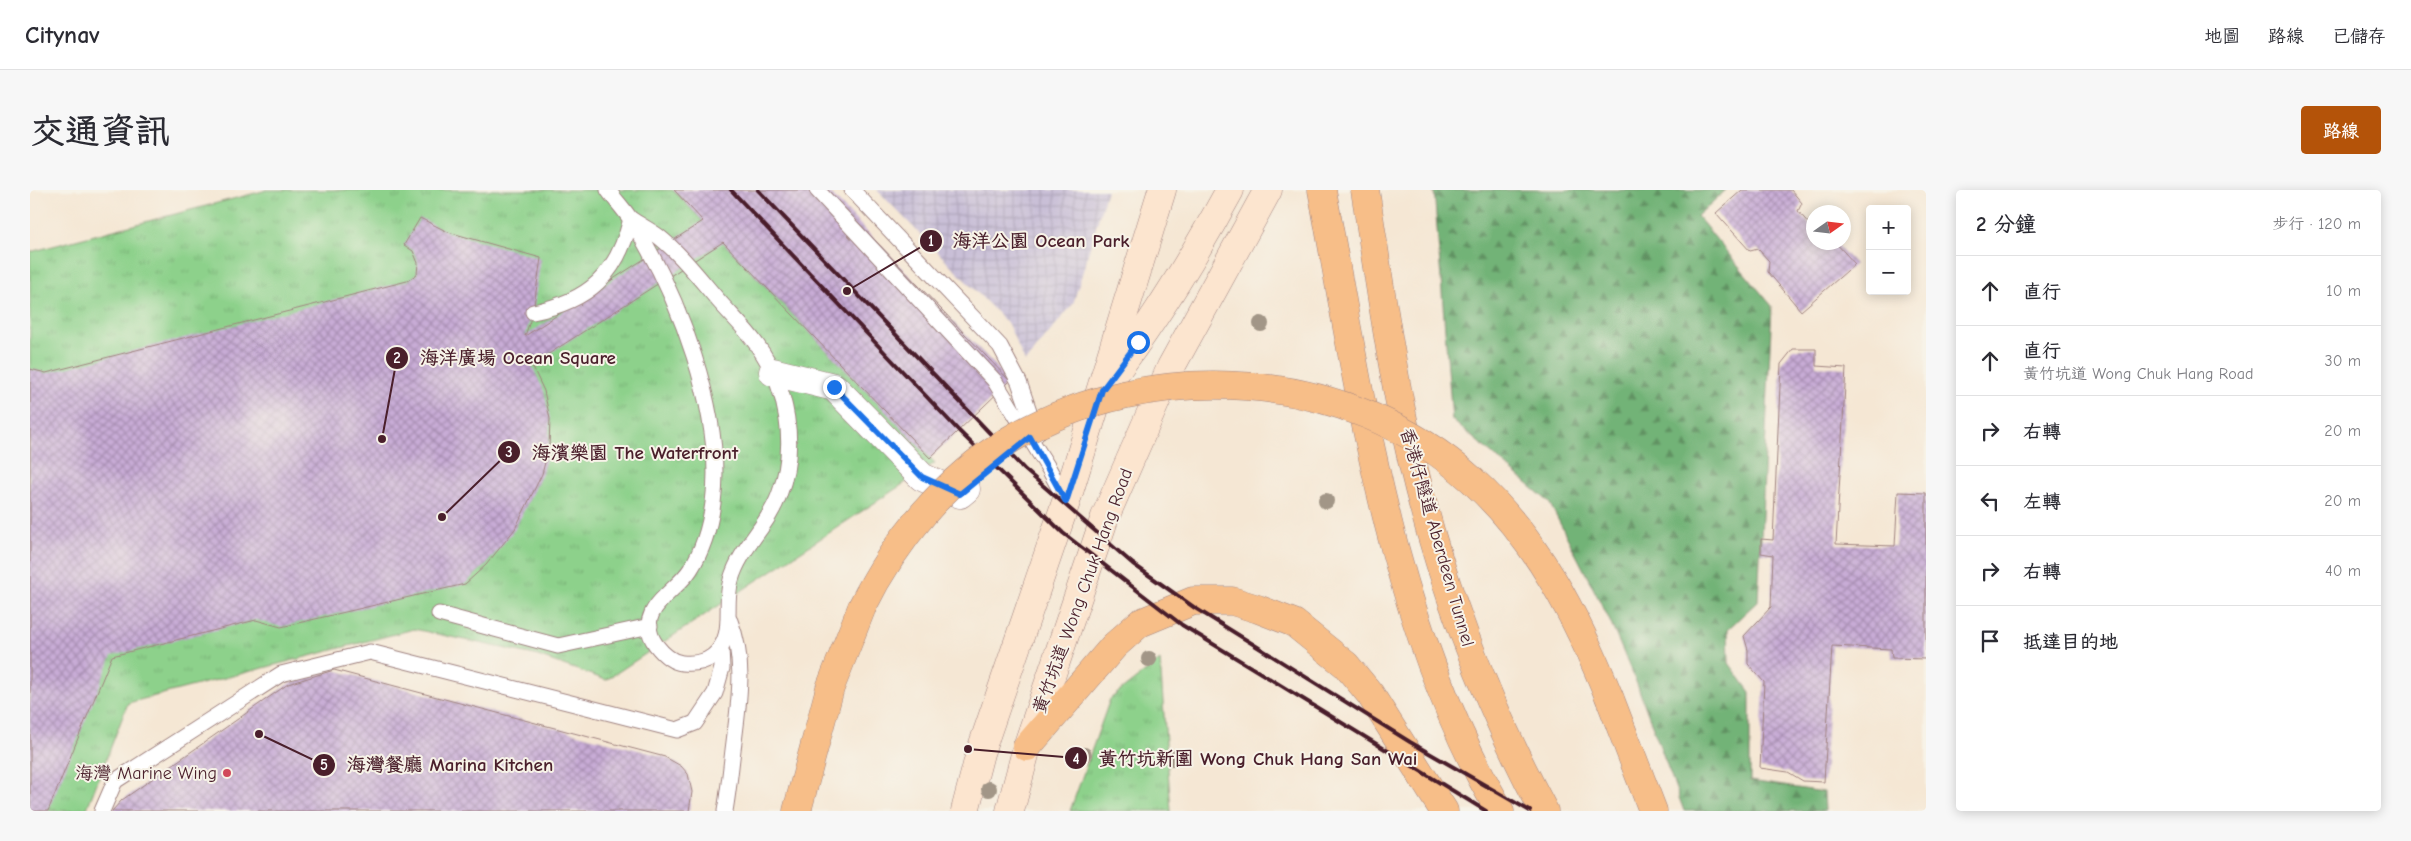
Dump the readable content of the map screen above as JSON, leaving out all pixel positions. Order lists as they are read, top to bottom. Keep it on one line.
{"streets":{"highway":["香港仔隧道 Aberdeen Tunnel"],"main road":["黃竹坑道 Wong Chuk Hang Road"]},"places":["海洋公園 Ocean Park","海洋廣場 Ocean Square","海濱樂園 The Waterfront","海灣餐廳 Marina Kitchen","黃竹坑新圍 Wong Chuk Hang San Wai","海灣 Marine Wing"],"north":"right","page":{"header":"Citynav","nav":["地圖","路線","已儲存"],"buttons":"路線","title":"交通資訊","heading":["2 分鐘","步行 · 120 m"],"map_buttons":["+","−"],"list":[["直行","10 m"],["直行","黃竹坑道 Wong Chuk Hang Road","30 m"],["右轉","20 m"],["左轉","20 m"],["右轉","40 m"],"抵達目的地"]}}
